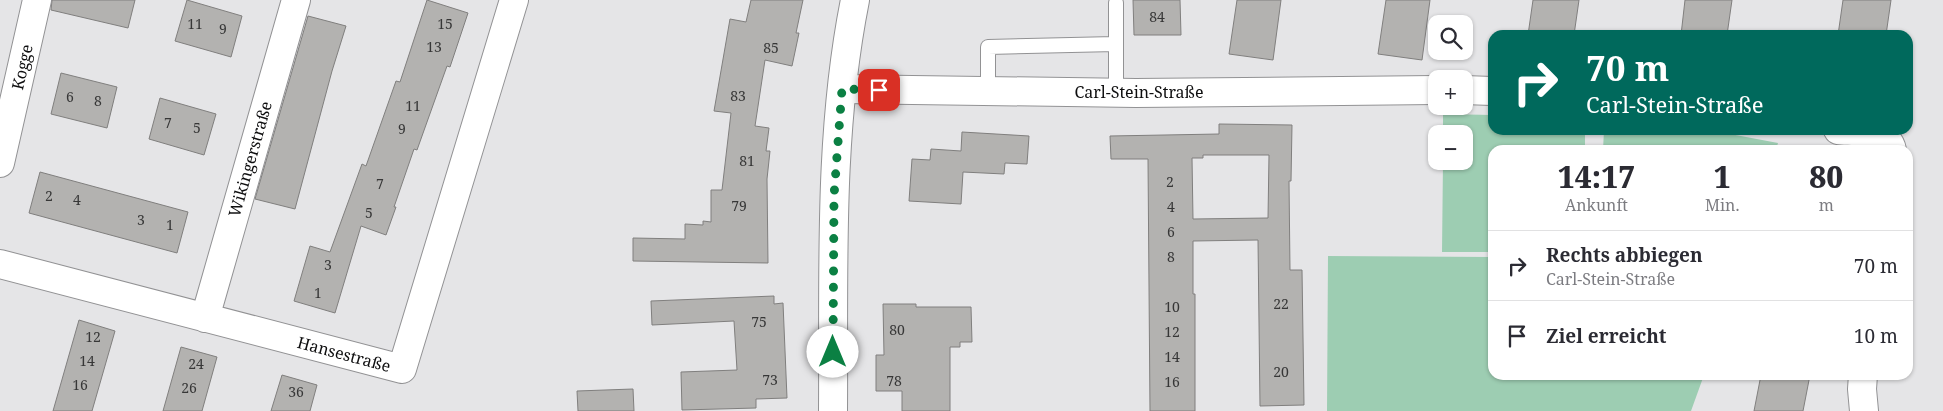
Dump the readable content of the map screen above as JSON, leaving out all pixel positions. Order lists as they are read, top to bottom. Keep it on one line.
{"streets":{"street":["Kogge","Carl-Stein-Straße","Wikingerstraße","Hansestraße"]},"crossings":[["Wikingerstraße","Hansestraße"]],"house_numbers":["84","11","15","9","13","85","83","6","8","11","7","5","9","81","2","7","2","4","79","4","5","3","1","6","8","3","1","22","10","75","80","12","12","14","14","24","20","73","78","16","16","26","36"],"page":{"map_buttons":["+","−"],"turn":["70 m","Carl-Stein-Straße"],"eta":["14:17","Ankunft","1","Min.","80","m"],"list":[{"name":"Rechts abbiegen","note":"Carl-Stein-Straße","value":"70 m"},{"name":"Ziel erreicht","value":"10 m"}]}}
